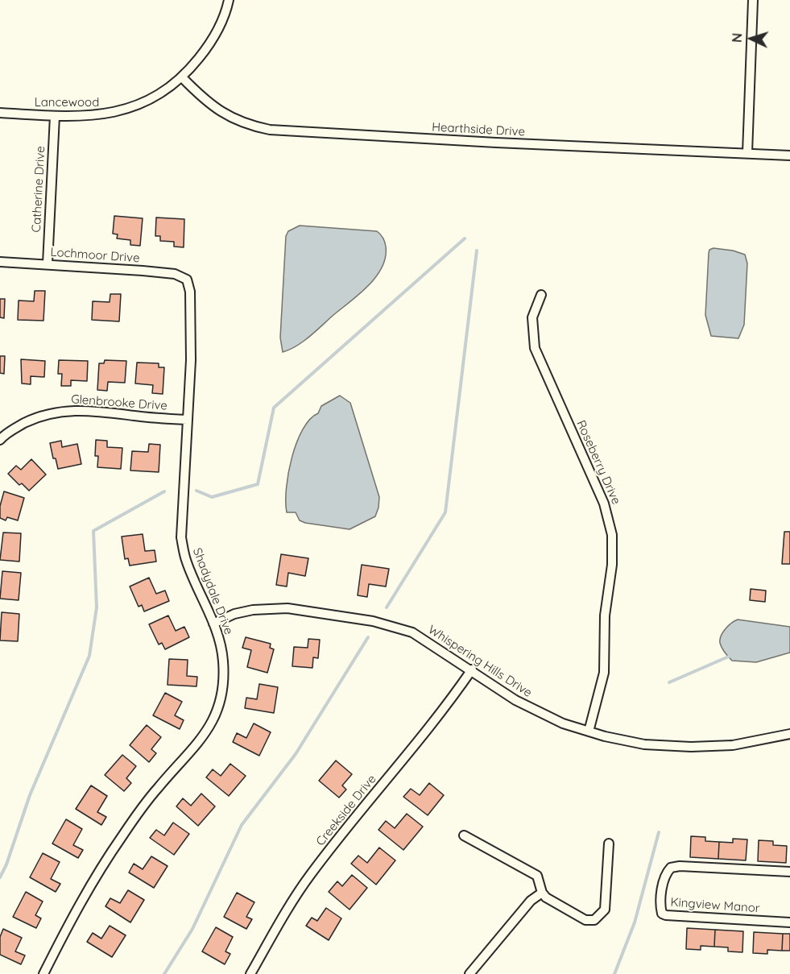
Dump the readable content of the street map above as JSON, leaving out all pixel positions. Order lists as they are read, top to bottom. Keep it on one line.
{"streets":{"street":["Lancewood","Hearthside Drive","Catherine Drive","Lochmoor Drive","Glenbrooke Drive","Roseberry Drive","Shadydale Drive","Whispering Hills Drive","Creekside Drive","Kingview Manor"]},"crossings":[["Lancewood","Hearthside Drive"],["Lancewood","Catherine Drive"],["Catherine Drive","Lochmoor Drive"],["Lochmoor Drive","Shadydale Drive"],["Glenbrooke Drive","Shadydale Drive"],["Roseberry Drive","Whispering Hills Drive"],["Shadydale Drive","Whispering Hills Drive"],["Whispering Hills Drive","Creekside Drive"]],"north":"left"}
